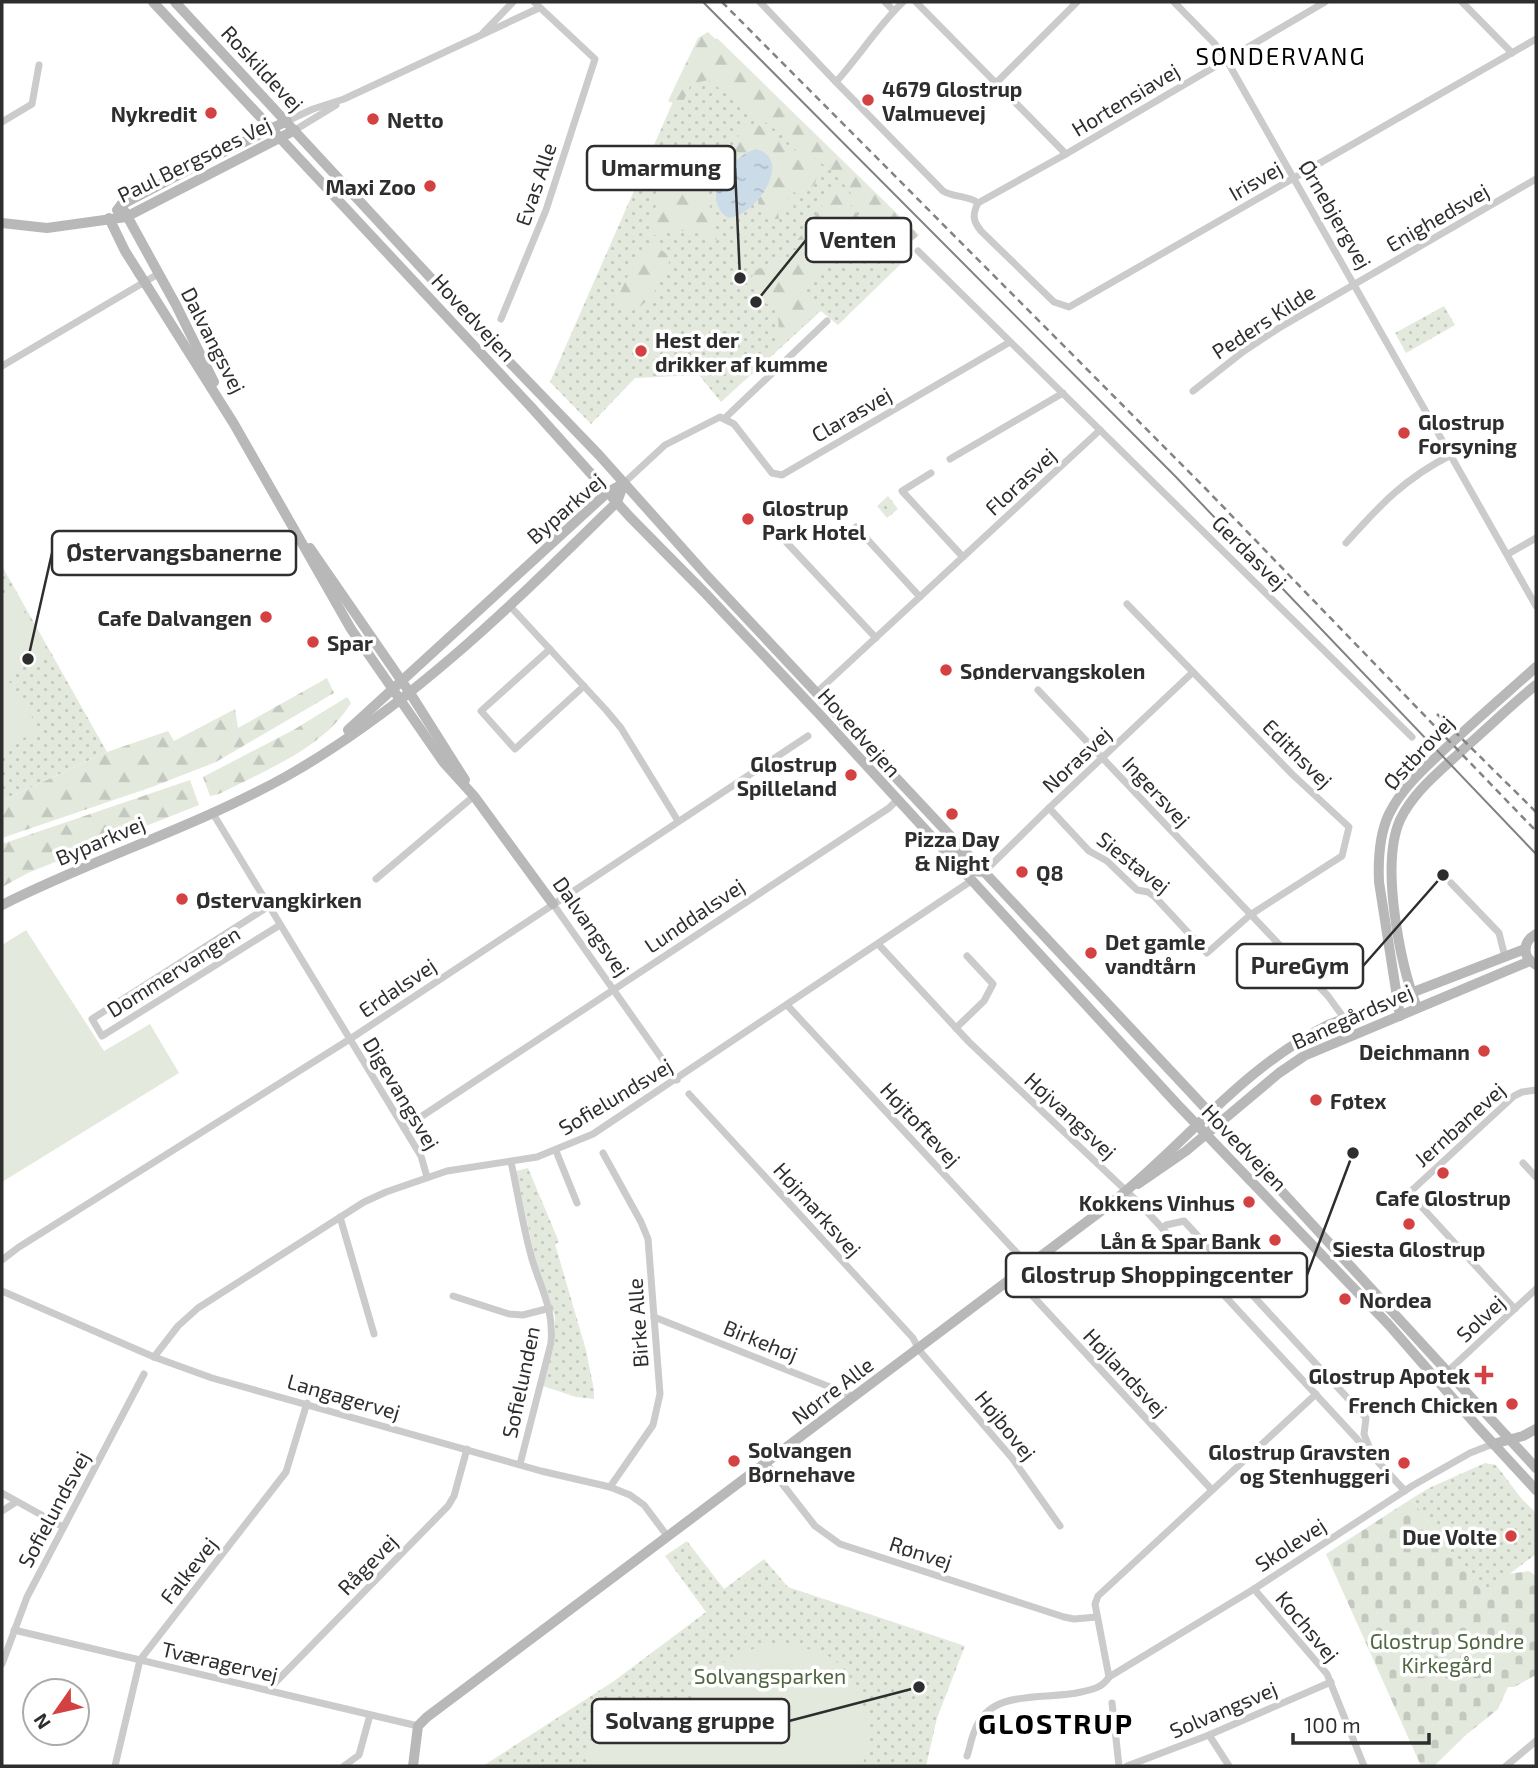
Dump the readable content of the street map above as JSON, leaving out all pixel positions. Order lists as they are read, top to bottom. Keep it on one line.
{"streets":{"street":["Roskildevej","Hortensiavej","Paul Bergsøes Vej","Irisvej","Evas Alle","Ørnebjergvej","Enighedsvej","Hovedvejen","Peders Kilde","Dalvangsvej","Clarasvej","Florasvej","Byparkvej","Gerdasvej","Østbrovej","Edithsvej","Norasvej","Ingersvej","Siestavej","Lunddalsvej","Dommervangen","Erdalsvej","Banegårdsvej","Digevangsvej","Sofielundsvej","Højvangsvej","Højtoftevej","Jernbanevej","Højmarksvej","Solvej","Birke Alle","Birkehøj","Højlandsvej","Sofielunden","Nørre Alle","Langagervej","Højbovej","Skolevej","Rønvej","Rågevej","Falkevej","Kochsvej","Tværagervej","Solvangsvej"]},"crossings":[["Roskildevej","Paul Bergsøes Vej"],["Roskildevej","Hovedvejen"],["Hortensiavej","Irisvej"],["Hortensiavej","Ørnebjergvej"],["Paul Bergsøes Vej","Hovedvejen"],["Paul Bergsøes Vej","Dalvangsvej"],["Irisvej","Ørnebjergvej"],["Ørnebjergvej","Enighedsvej"],["Ørnebjergvej","Peders Kilde"],["Enighedsvej","Peders Kilde"],["Hovedvejen","Florasvej"],["Hovedvejen","Byparkvej"],["Hovedvejen","Norasvej"],["Hovedvejen","Lunddalsvej"],["Hovedvejen","Banegårdsvej"],["Hovedvejen","Sofielundsvej"],["Hovedvejen","Solvej"],["Hovedvejen","Nørre Alle"],["Hovedvejen","Skolevej"],["Dalvangsvej","Byparkvej"],["Dalvangsvej","Lunddalsvej"],["Dalvangsvej","Erdalsvej"],["Dalvangsvej","Sofielundsvej"],["Clarasvej","Gerdasvej"],["Florasvej","Gerdasvej"],["Byparkvej","Digevangsvej"],["Østbrovej","Banegårdsvej"],["Edithsvej","Norasvej"],["Edithsvej","Ingersvej"],["Edithsvej","Siestavej"],["Norasvej","Ingersvej"],["Norasvej","Siestavej"],["Ingersvej","Siestavej"],["Lunddalsvej","Digevangsvej"],["Dommervangen","Digevangsvej"],["Erdalsvej","Digevangsvej"],["Banegårdsvej","Nørre Alle"],["Digevangsvej","Sofielundsvej"],["Sofielundsvej","Højvangsvej"],["Sofielundsvej","Højtoftevej"],["Sofielundsvej","Sofielunden"],["Sofielundsvej","Langagervej"],["Sofielundsvej","Tværagervej"],["Højvangsvej","Nørre Alle"],["Højvangsvej","Skolevej"],["Højtoftevej","Nørre Alle"],["Jernbanevej","Solvej"],["Højmarksvej","Nørre Alle"],["Højmarksvej","Højbovej"],["Birke Alle","Birkehøj"],["Birke Alle","Langagervej"],["Birkehøj","Nørre Alle"],["Højlandsvej","Nørre Alle"],["Sofielunden","Langagervej"],["Nørre Alle","Langagervej"],["Nørre Alle","Højbovej"],["Nørre Alle","Rønvej"],["Nørre Alle","Tværagervej"],["Langagervej","Rågevej"],["Langagervej","Falkevej"],["Skolevej","Kochsvej"],["Rågevej","Tværagervej"],["Falkevej","Tværagervej"],["Kochsvej","Solvangsvej"]],"districts":["SØNDERVANG","GLOSTRUP"],"parks":["Glostrup Søndre Kirkegård","Solvangsparken"],"places":{"other":["4679 Glostrup Valmuevej","Nykredit","Netto","Maxi Zoo","Umarmung","Venten","Hest der drikker af kumme","Glostrup Forsyning","Glostrup Park Hotel","Cafe Dalvangen","Spar","Østervangsbanerne","Søndervangskolen","Glostrup Spilleland","Pizza Day & Night","Q8","PureGym","Østervangkirken","Det gamle vandtårn","Deichmann","Føtex","Glostrup Shoppingcenter","Cafe Glostrup","Kokkens Vinhus","Siesta Glostrup","Lån & Spar Bank","Nordea","French Chicken","Solvangen Børnehave","Glostrup Gravsten og Stenhuggeri","Due Volte","Solvang gruppe"],"health":["Glostrup Apotek"]},"scale_bar":"100 m","north":"bottom left"}
